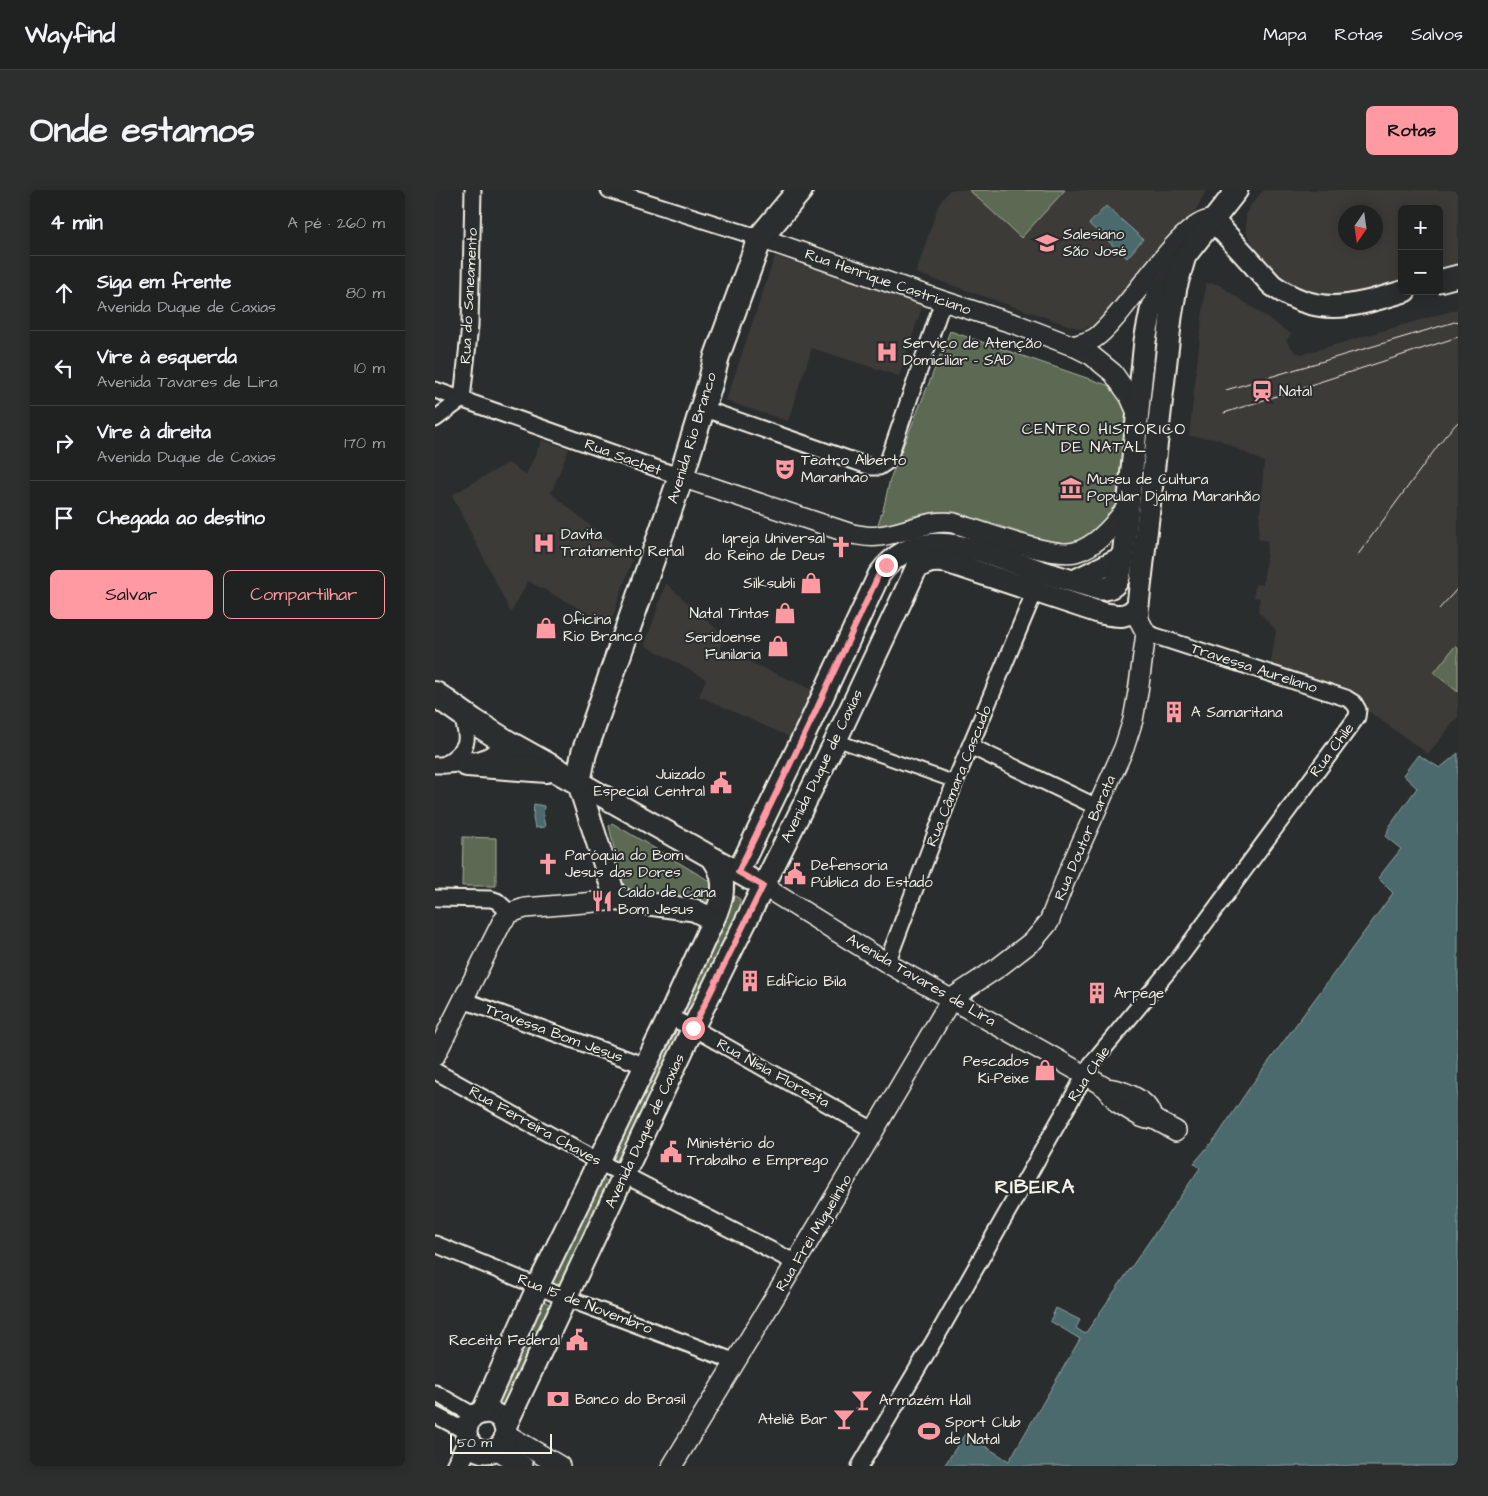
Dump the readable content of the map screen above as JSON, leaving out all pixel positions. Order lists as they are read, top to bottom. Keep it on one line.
{"streets":{"main road":["Avenida Rio Branco","Avenida Duque de Caxias","Avenida Tavares de Lira"],"street":["Rua Henrique Castriciano","Rua do Saneamento","Rua Sachet","Travessa Aureliano","Rua Chile","Rua Câmara Cascudo","Rua Doutor Barata","Travessa Bom Jesus","Rua Nísia Floresta","Rua Ferreira Chaves","Rua Frei Miguelinho","Rua 15 de Novembro"]},"crossings":[["Rua Henrique Castriciano","Avenida Rio Branco"],["Rua do Saneamento","Rua Sachet"],["Avenida Rio Branco","Rua Sachet"],["Avenida Rio Branco","Avenida Tavares de Lira"],["Rua Sachet","Avenida Duque de Caxias"],["Travessa Aureliano","Rua Chile"],["Travessa Aureliano","Rua Doutor Barata"],["Rua Chile","Avenida Tavares de Lira"],["Avenida Duque de Caxias","Rua Câmara Cascudo"],["Avenida Duque de Caxias","Avenida Tavares de Lira"],["Avenida Duque de Caxias","Travessa Bom Jesus"],["Avenida Duque de Caxias","Rua Nísia Floresta"],["Avenida Duque de Caxias","Rua Ferreira Chaves"],["Avenida Duque de Caxias","Rua 15 de Novembro"],["Rua Câmara Cascudo","Avenida Tavares de Lira"],["Rua Doutor Barata","Avenida Tavares de Lira"],["Rua Doutor Barata","Rua Frei Miguelinho"],["Avenida Tavares de Lira","Rua Frei Miguelinho"],["Rua Nísia Floresta","Rua Frei Miguelinho"],["Rua Ferreira Chaves","Rua Frei Miguelinho"],["Rua Frei Miguelinho","Rua 15 de Novembro"]],"districts":["CENTRO HISTÓRICO DE NATAL","RIBEIRA"],"places":{"school or university":["Salesiano São José"],"hospital":["Serviço de Atenção Domiciliar - SAD","Davita Tratamento Renal"],"station":["Natal"],"theatre":["Teatro Alberto Maranhao"],"museum":["Museu de Cultura Popular Djalma Maranhão"],"church":["Igreja Universal do Reino de Deus","Paróquia do Bom Jesus das Dores"],"shop":["Silksubli","Natal Tintas","Oficina Rio Branco","Seridoense Funilaria","Pescados Ki-Peixe"],"building":["A Samaritana","Edifício Bila","Arpege"],"public building":["Juizado Especial Central","Defensoria Pública do Estado","Ministério do Trabalho e Emprego","Receita Federal"],"restaurant":["Caldo de Cana Bom Jesus"],"bank":["Banco do Brasil"],"bar":["Armazém Hall","Ateliê Bar"],"sports":["Sport Club de Natal"]},"scale_bar":"50 m","north":"bottom","page":{"header":"Wayfind","nav":["Mapa","Rotas","Salvos"],"title":"Onde estamos","buttons":["Rotas",["Salvar","Compartilhar"]],"heading":["4 min","A pé · 260 m"],"map_buttons":["+","−"],"list":[["Siga em frente","Avenida Duque de Caxias","80 m"],["Vire à esquerda","Avenida Tavares de Lira","10 m"],["Vire à direita","Avenida Duque de Caxias","170 m"],"Chegada ao destino"],"scale":"50 m"}}
